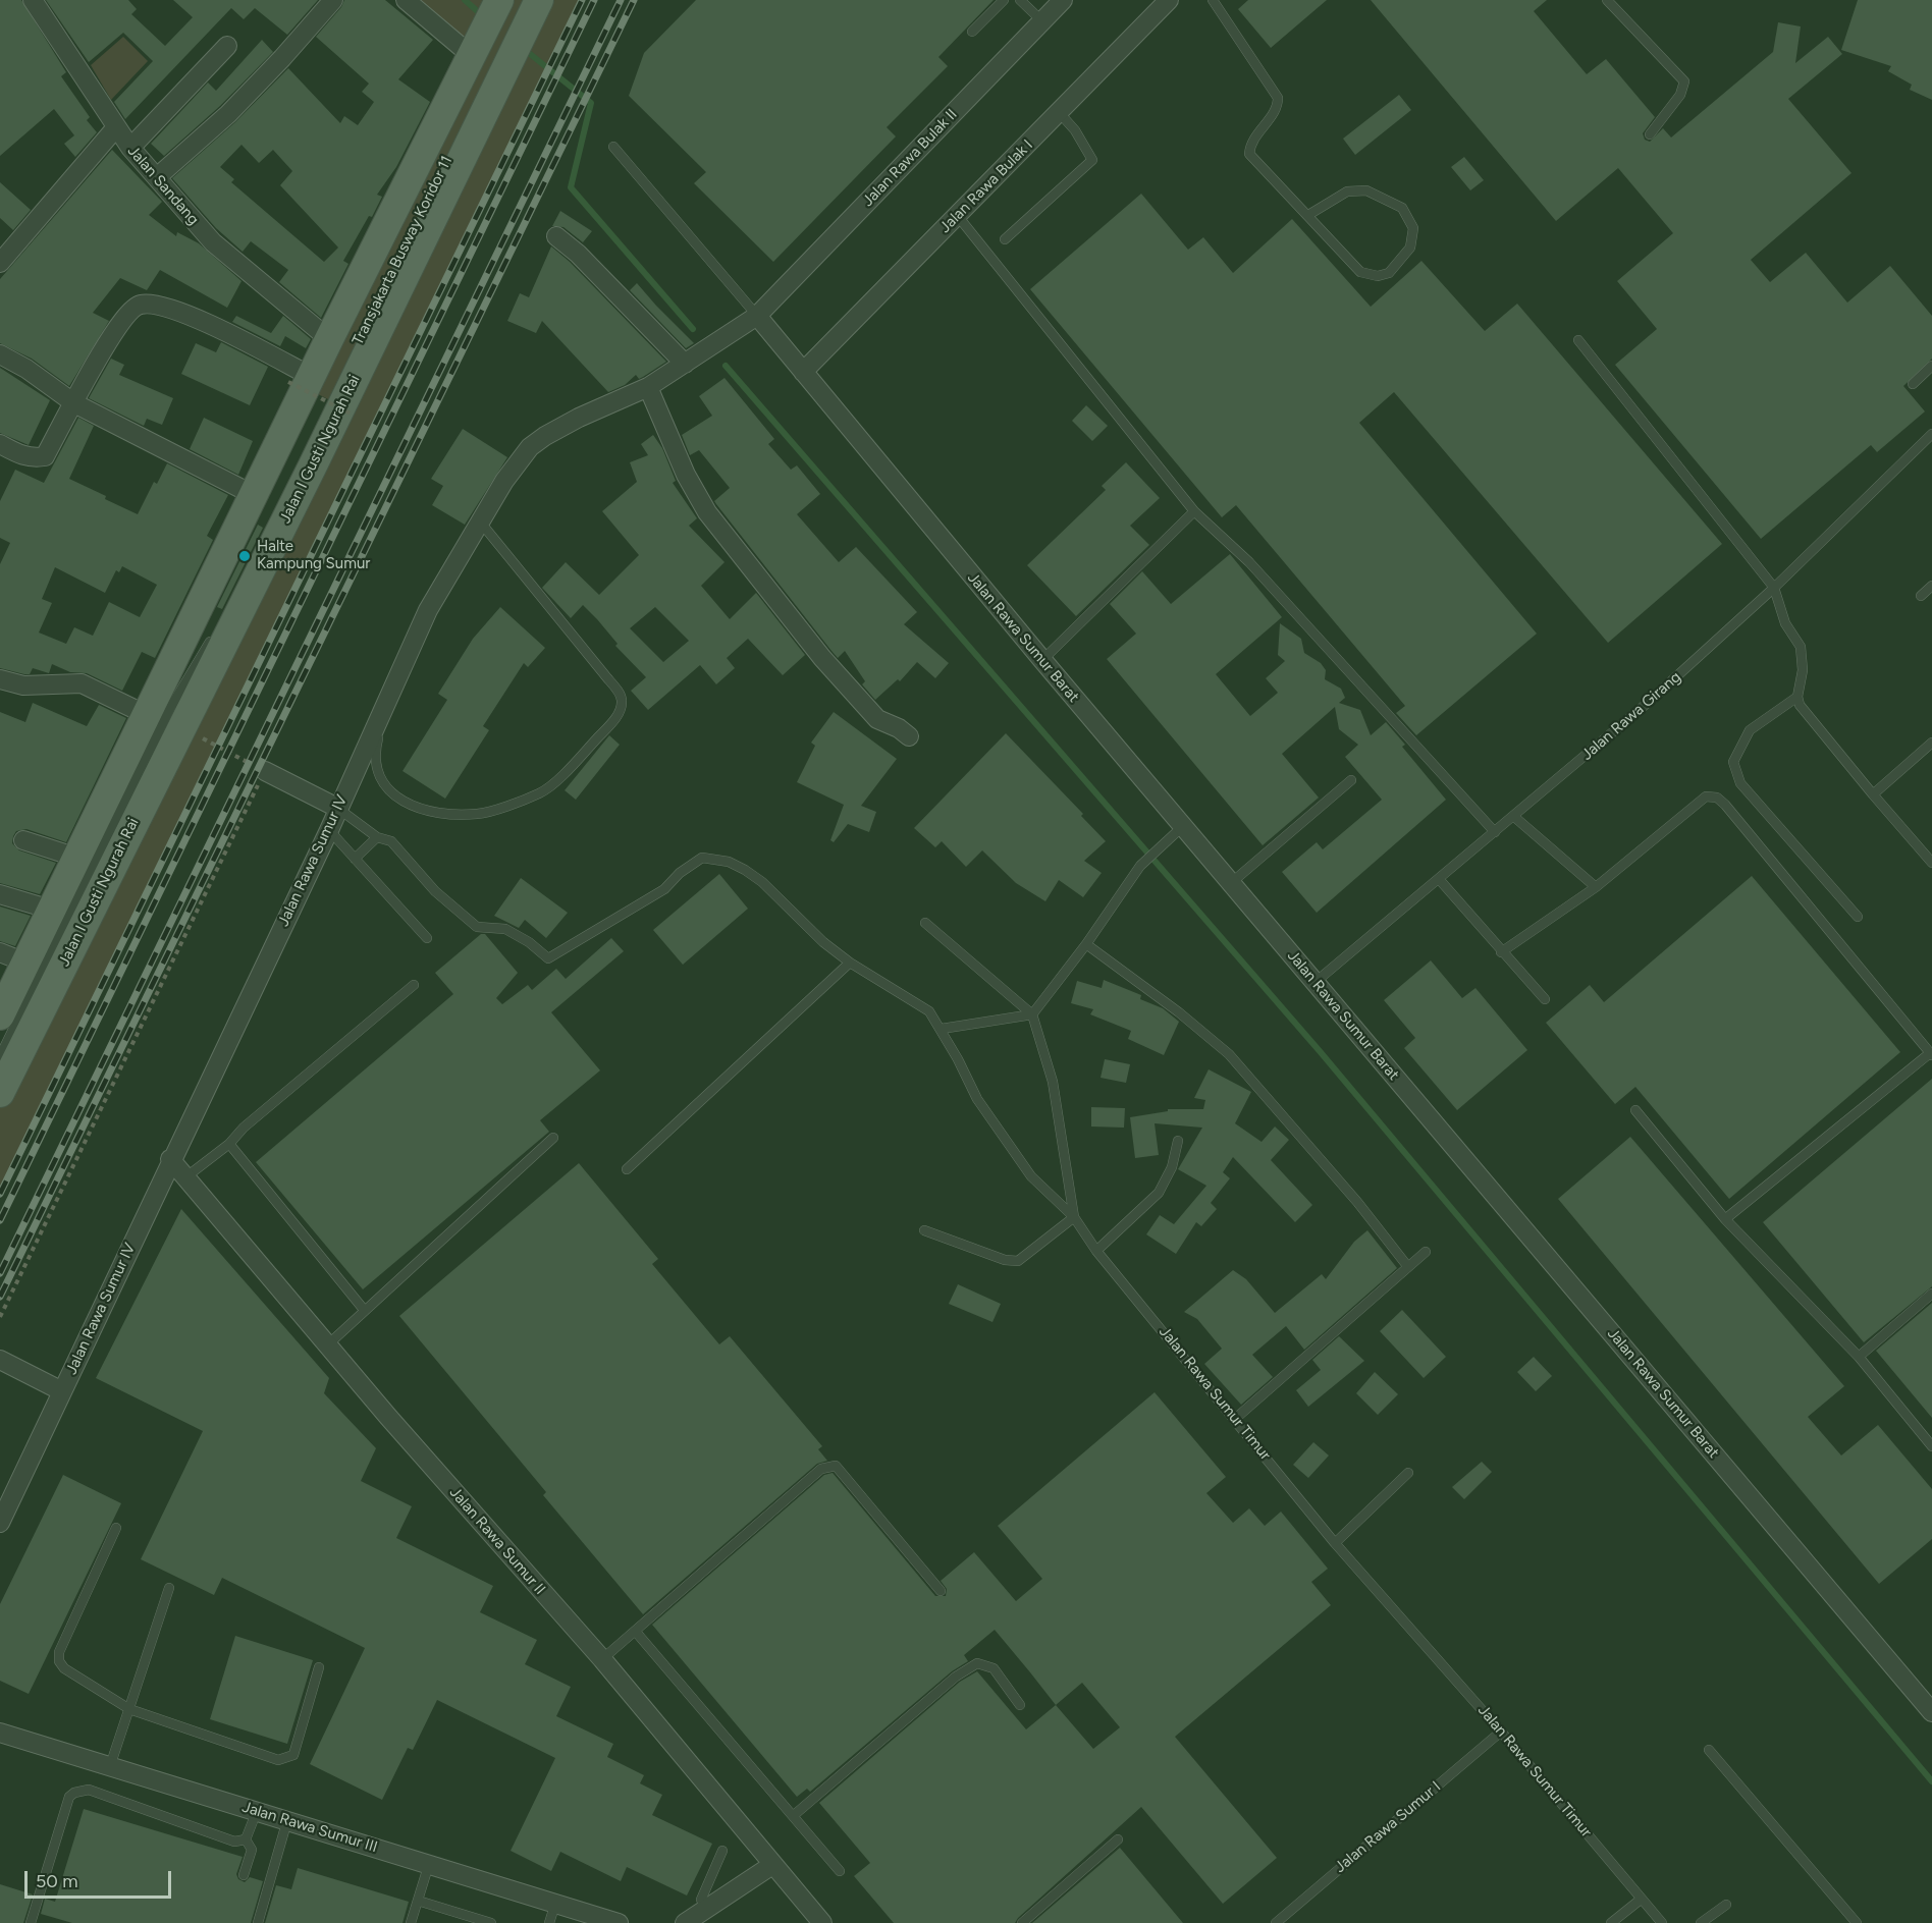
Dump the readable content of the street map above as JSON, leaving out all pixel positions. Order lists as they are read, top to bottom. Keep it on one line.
{"streets":{"main road":["Jalan I Gusti Ngurah Rai"],"street":["Jalan Rawa Bulak II","Jalan Sandang","Jalan Rawa Bulak I","Jalan Rawa Sumur Barat","Jalan Rawa Sumur IV","Jalan Rawa Sumur II","Jalan Rawa Sumur III"],"lane":["Jalan Rawa Girang","Jalan Rawa Sumur Timur","Jalan Rawa Sumur I"]},"crossings":[["Jalan Rawa Bulak II","Jalan Rawa Sumur Barat"],["Jalan Rawa Bulak II","Jalan Rawa Sumur IV"],["Jalan Rawa Bulak I","Jalan Rawa Sumur Barat"],["Jalan Rawa Sumur Barat","Jalan Rawa Girang"],["Jalan Rawa Sumur Barat","Jalan Rawa Sumur IV"],["Jalan Rawa Sumur IV","Jalan Rawa Sumur II"],["Jalan Rawa Sumur Timur","Jalan Rawa Sumur I"]],"places":["Halte Kampung Sumur"],"scale_bar":"50 m"}
